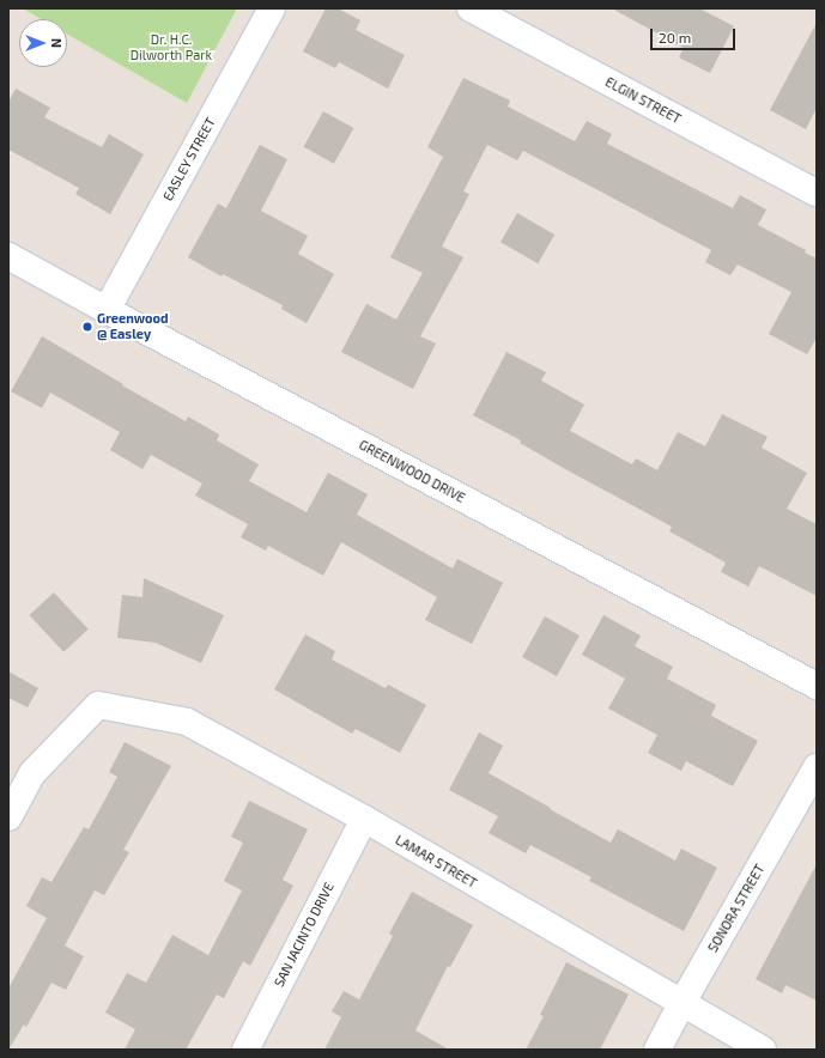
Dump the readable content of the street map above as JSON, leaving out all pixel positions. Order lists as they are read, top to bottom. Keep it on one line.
{"streets":{"street":["ELGIN STREET","EASLEY STREET","GREENWOOD DRIVE","LAMAR STREET","SONORA STREET","SAN JACINTO DRIVE"]},"crossings":[["EASLEY STREET","GREENWOOD DRIVE"],["LAMAR STREET","SONORA STREET"],["LAMAR STREET","SAN JACINTO DRIVE"]],"parks":["Dr. H.C. Dilworth Park"],"places":["Greenwood @ Easley"],"scale_bar":"20 m","north":"right"}
